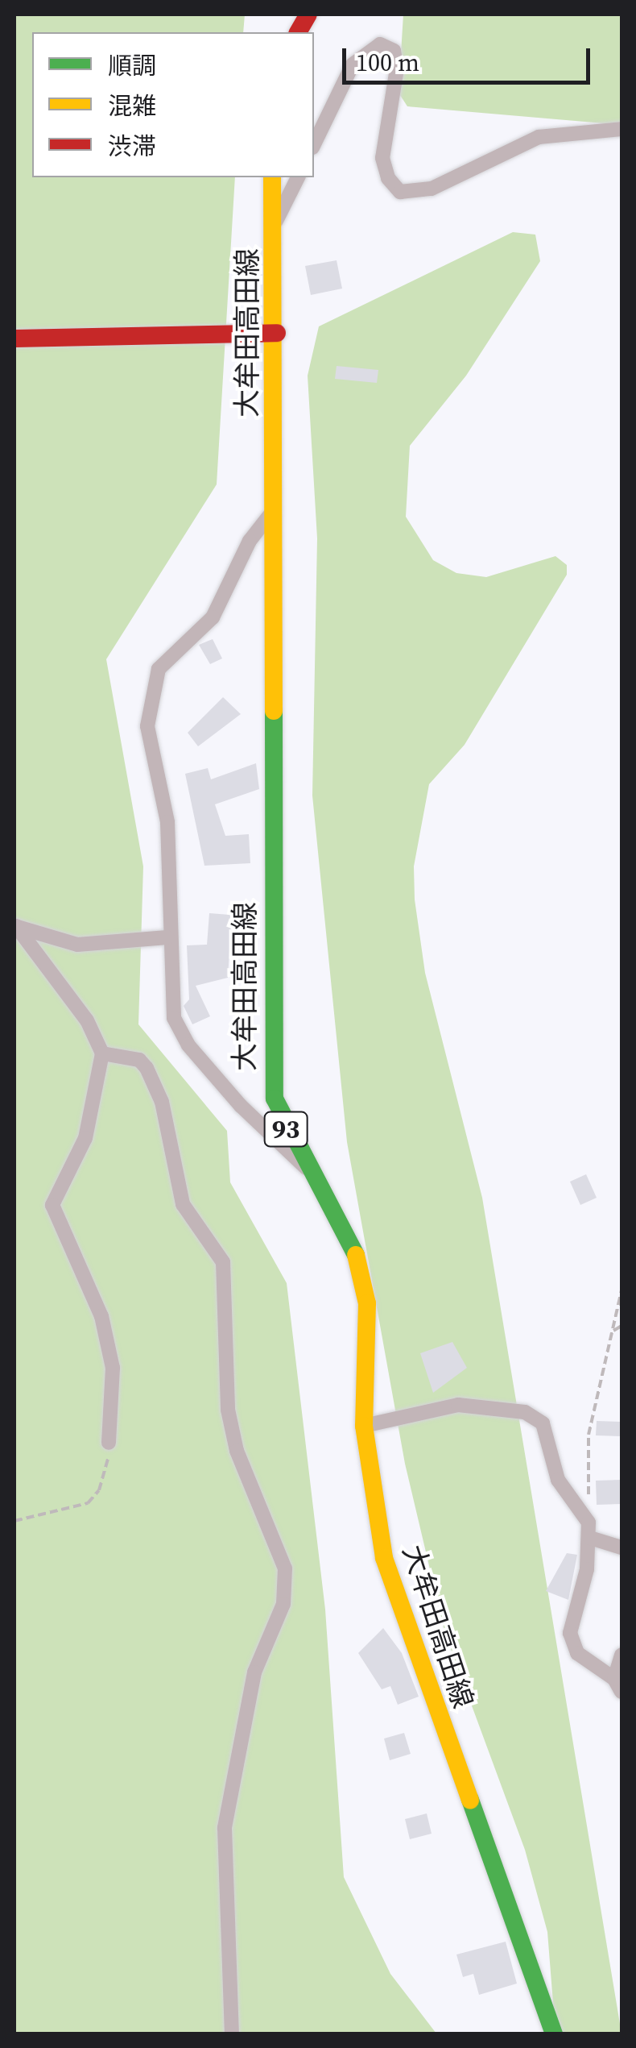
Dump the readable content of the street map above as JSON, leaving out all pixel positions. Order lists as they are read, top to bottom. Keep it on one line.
{"streets":{"main road":["大牟田高田線","93"]},"legend":["順調","混雑","渋滞"],"scale_bar":"100 m"}
